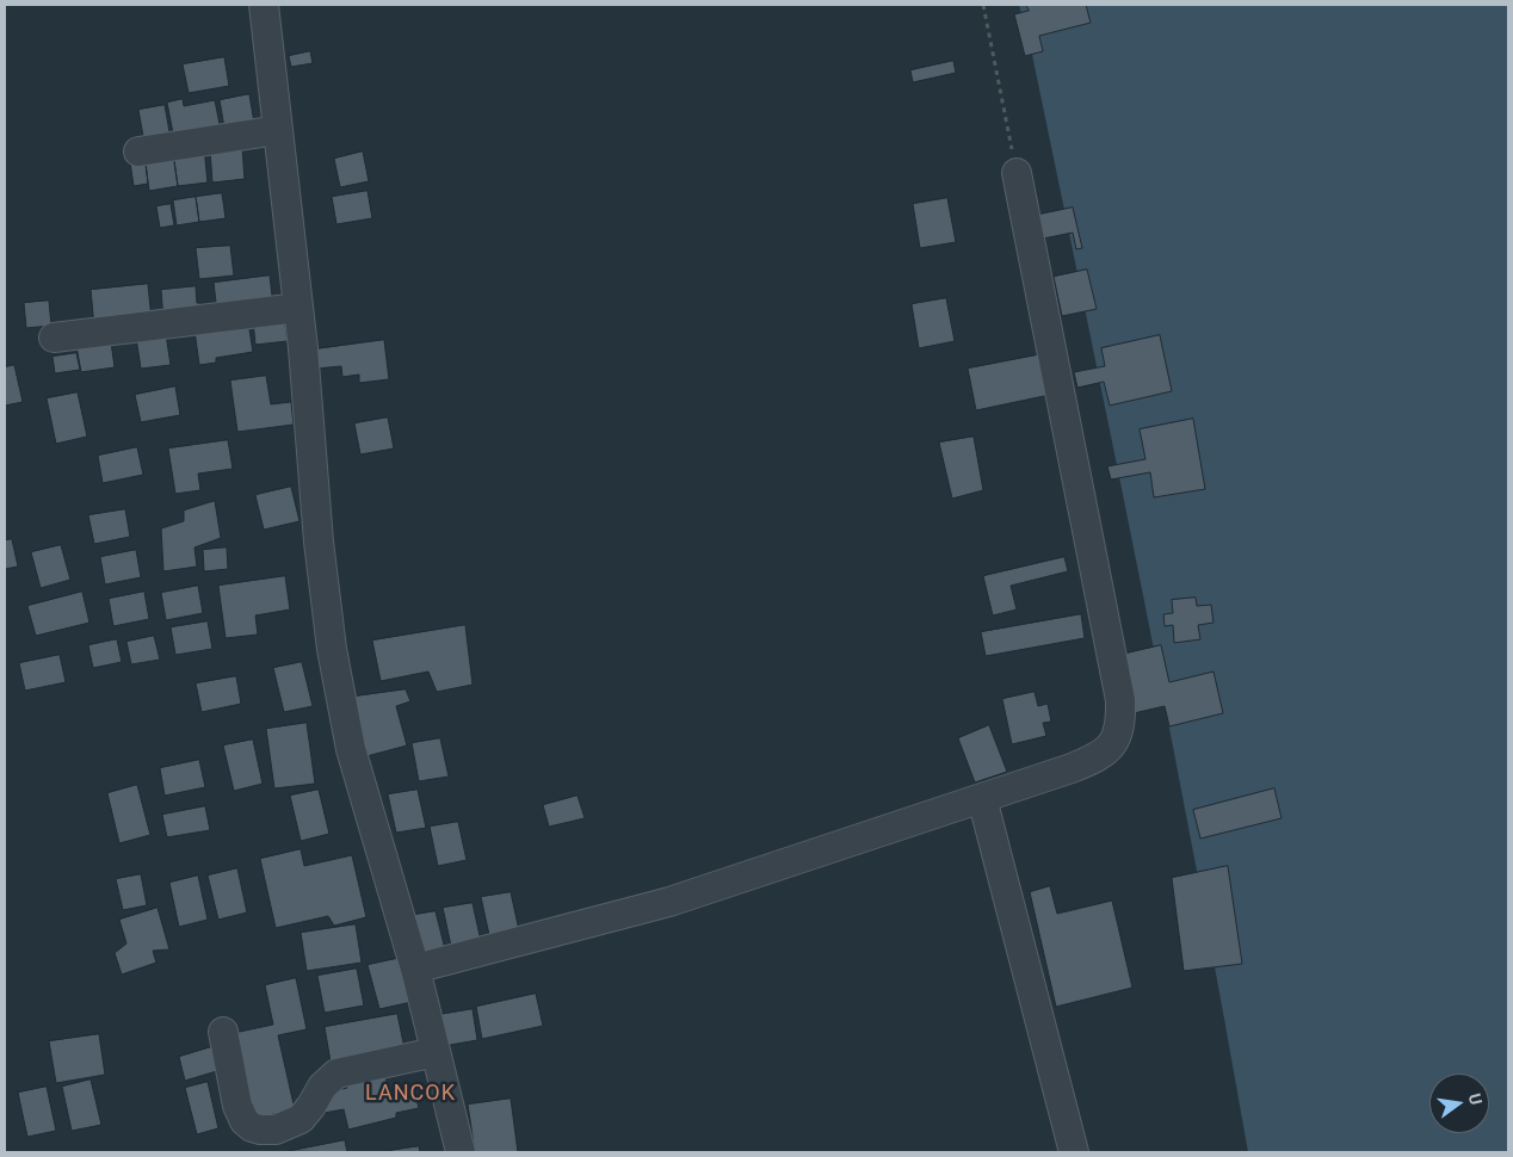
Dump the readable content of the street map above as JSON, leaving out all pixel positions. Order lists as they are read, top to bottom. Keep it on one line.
{"districts":["LANCOK"],"north":"right"}
